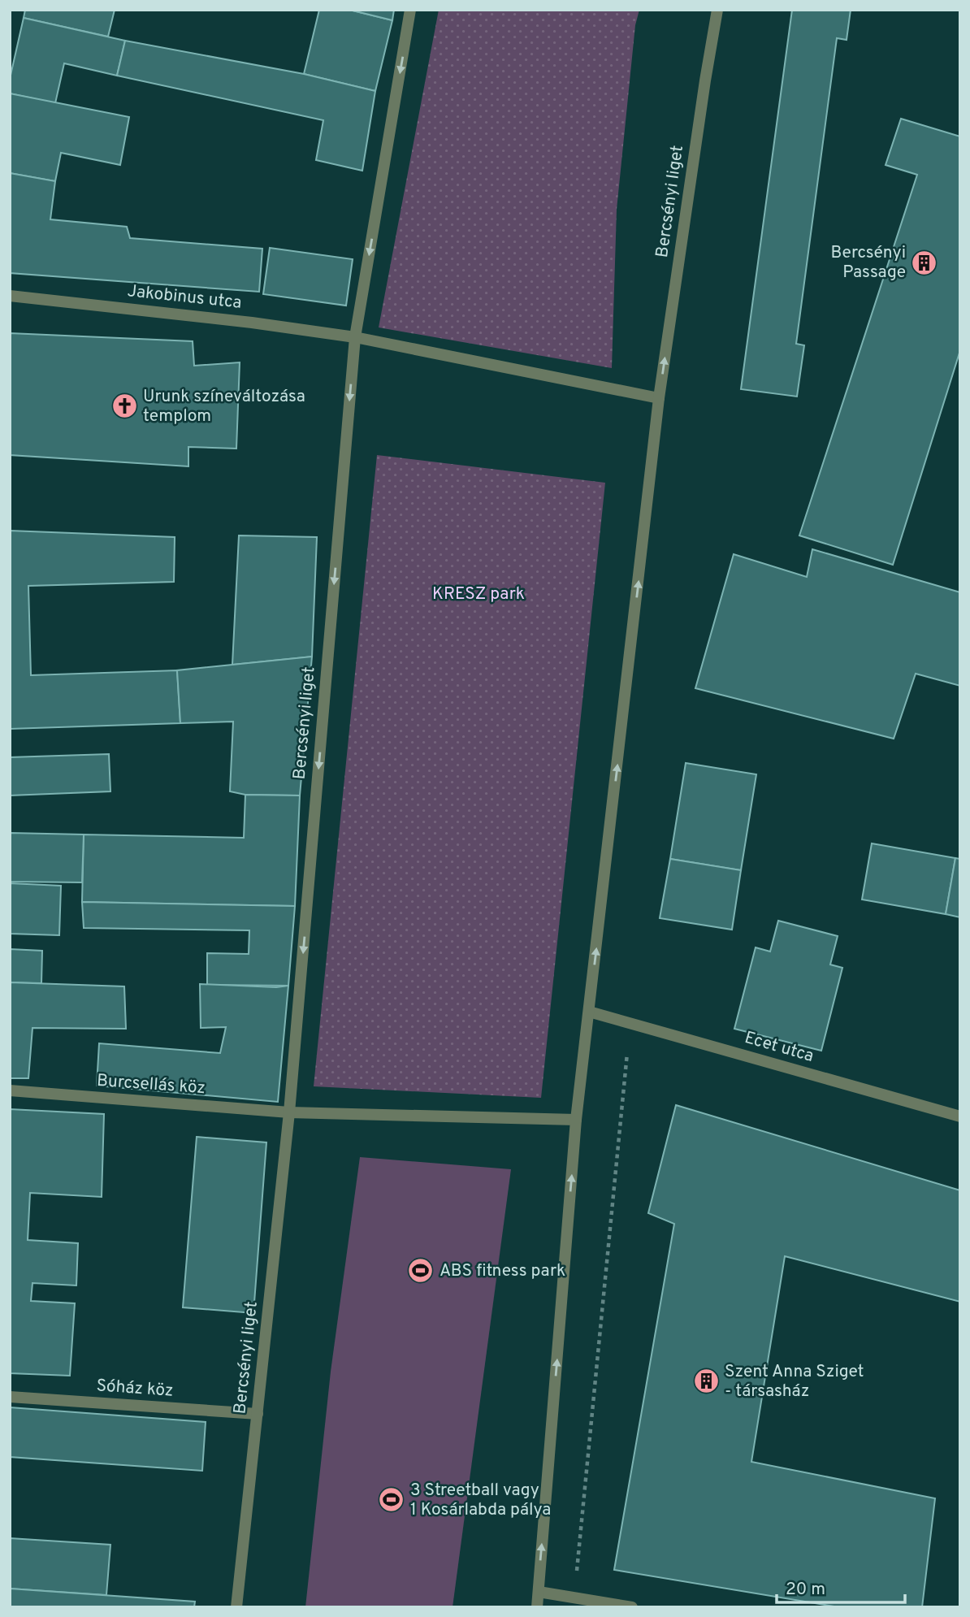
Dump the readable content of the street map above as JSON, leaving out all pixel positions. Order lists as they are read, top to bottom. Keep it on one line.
{"streets":{"street":["Bercsényi liget","Jakobinus utca","Ecet utca","Burcsellás köz","Sóház köz"]},"crossings":[["Bercsényi liget","Jakobinus utca"],["Bercsényi liget","Ecet utca"],["Bercsényi liget","Burcsellás köz"],["Bercsényi liget","Sóház köz"]],"parks":["KRESZ park"],"places":{"building":["Bercsényi Passage","Szent Anna Sziget - társasház"],"church":["Urunk színeváltozása templom"],"sports":["ABS fitness park","3 Streetball vagy 1 Kosárlabda pálya"]},"scale_bar":"20 m"}
